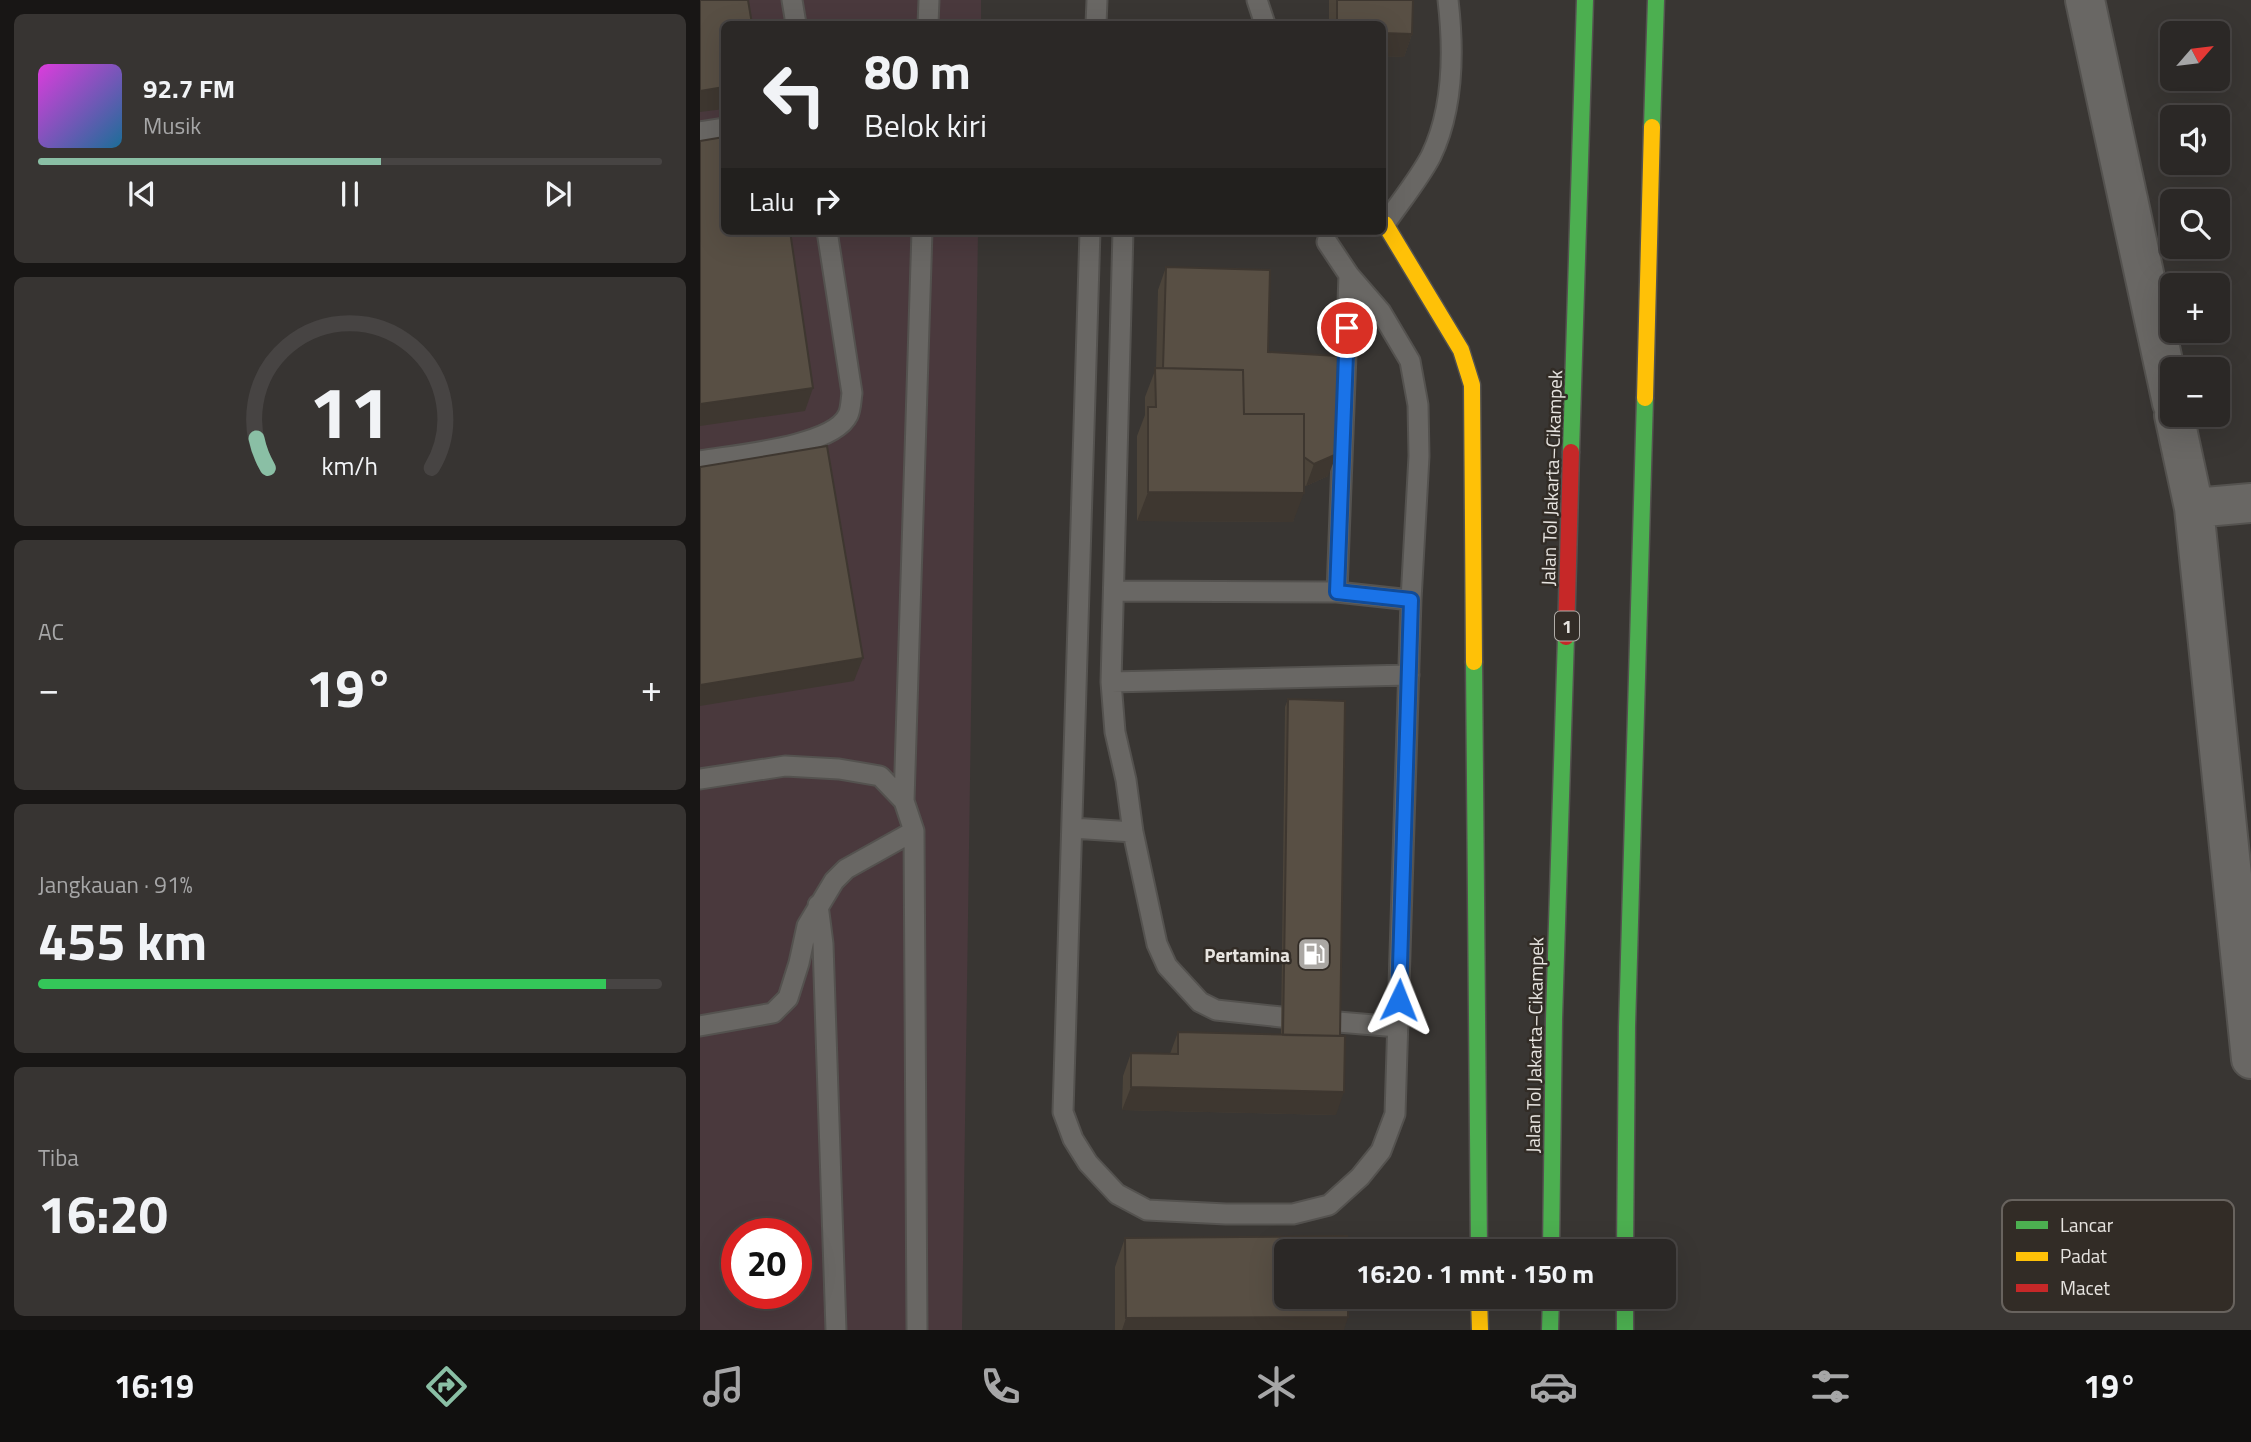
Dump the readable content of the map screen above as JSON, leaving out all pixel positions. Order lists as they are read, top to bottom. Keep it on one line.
{"streets":{"highway":["Jalan Tol Jakarta–Cikampek","1"]},"places":{"fuel station":["Pertamina"]},"legend":["Lancar","Padat","Macet"],"north":"top right","page":{"map_buttons":["+","−"],"turn":["80 m","Belok kiri"],"song":["92.7 FM","Musik"],"then":"Lalu","tile":["AC",["Jangkauan · 91%","455 km"],["Tiba","16:20"]],"heat":["−","19°","+"],"limit":"20","trip":"16:20 · 1 mnt · 150 m","tabs":["16:19","19°"],"gauge":["11","km/h"]}}
